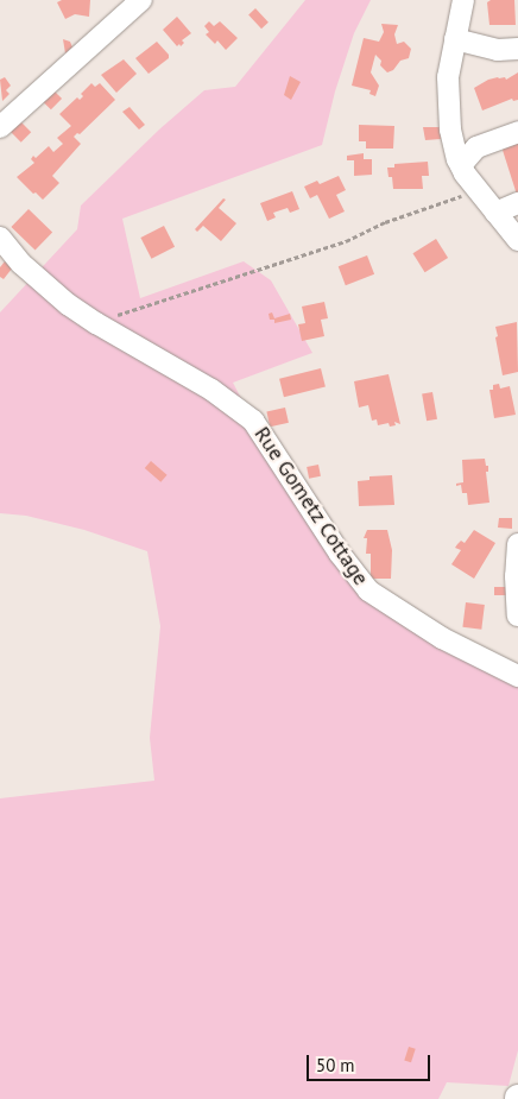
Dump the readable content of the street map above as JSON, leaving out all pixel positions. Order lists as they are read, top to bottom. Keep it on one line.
{"streets":{"street":["Rue Gometz Cottage"]},"scale_bar":"50 m"}
